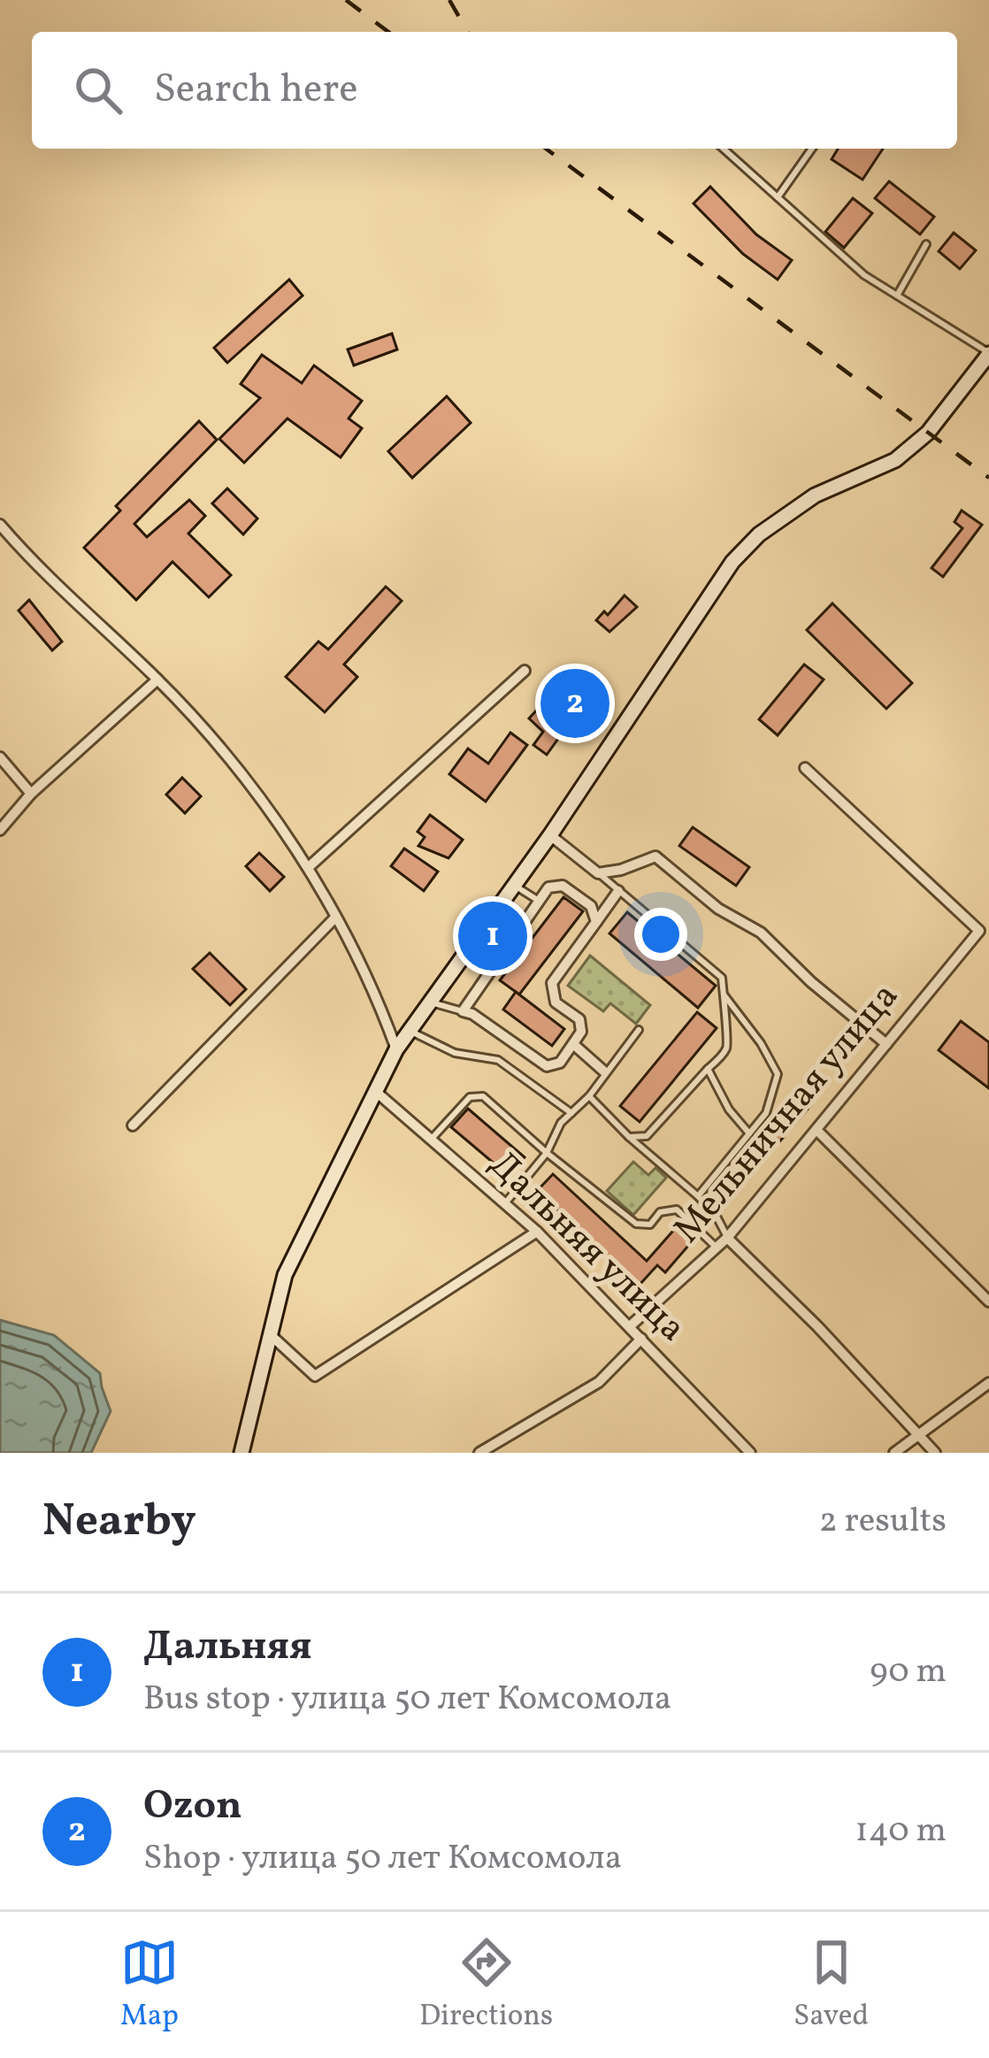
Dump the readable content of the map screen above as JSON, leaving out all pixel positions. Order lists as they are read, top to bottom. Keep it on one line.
{"streets":{"street":["Мельничная улица","Дальняя улица"]},"crossings":[["Мельничная улица","Дальняя улица"]],"page":{"search":"Search here","pins":["2","1"],"heading":["Nearby","2 results"],"list":[{"mark":"1","name":"Дальняя","note":"Bus stop · улица 50 лет Комсомола","value":"90 m"},{"mark":"2","name":"Ozon","note":"Shop · улица 50 лет Комсомола","value":"140 m"}],"nav":["Map","Directions","Saved"]}}
